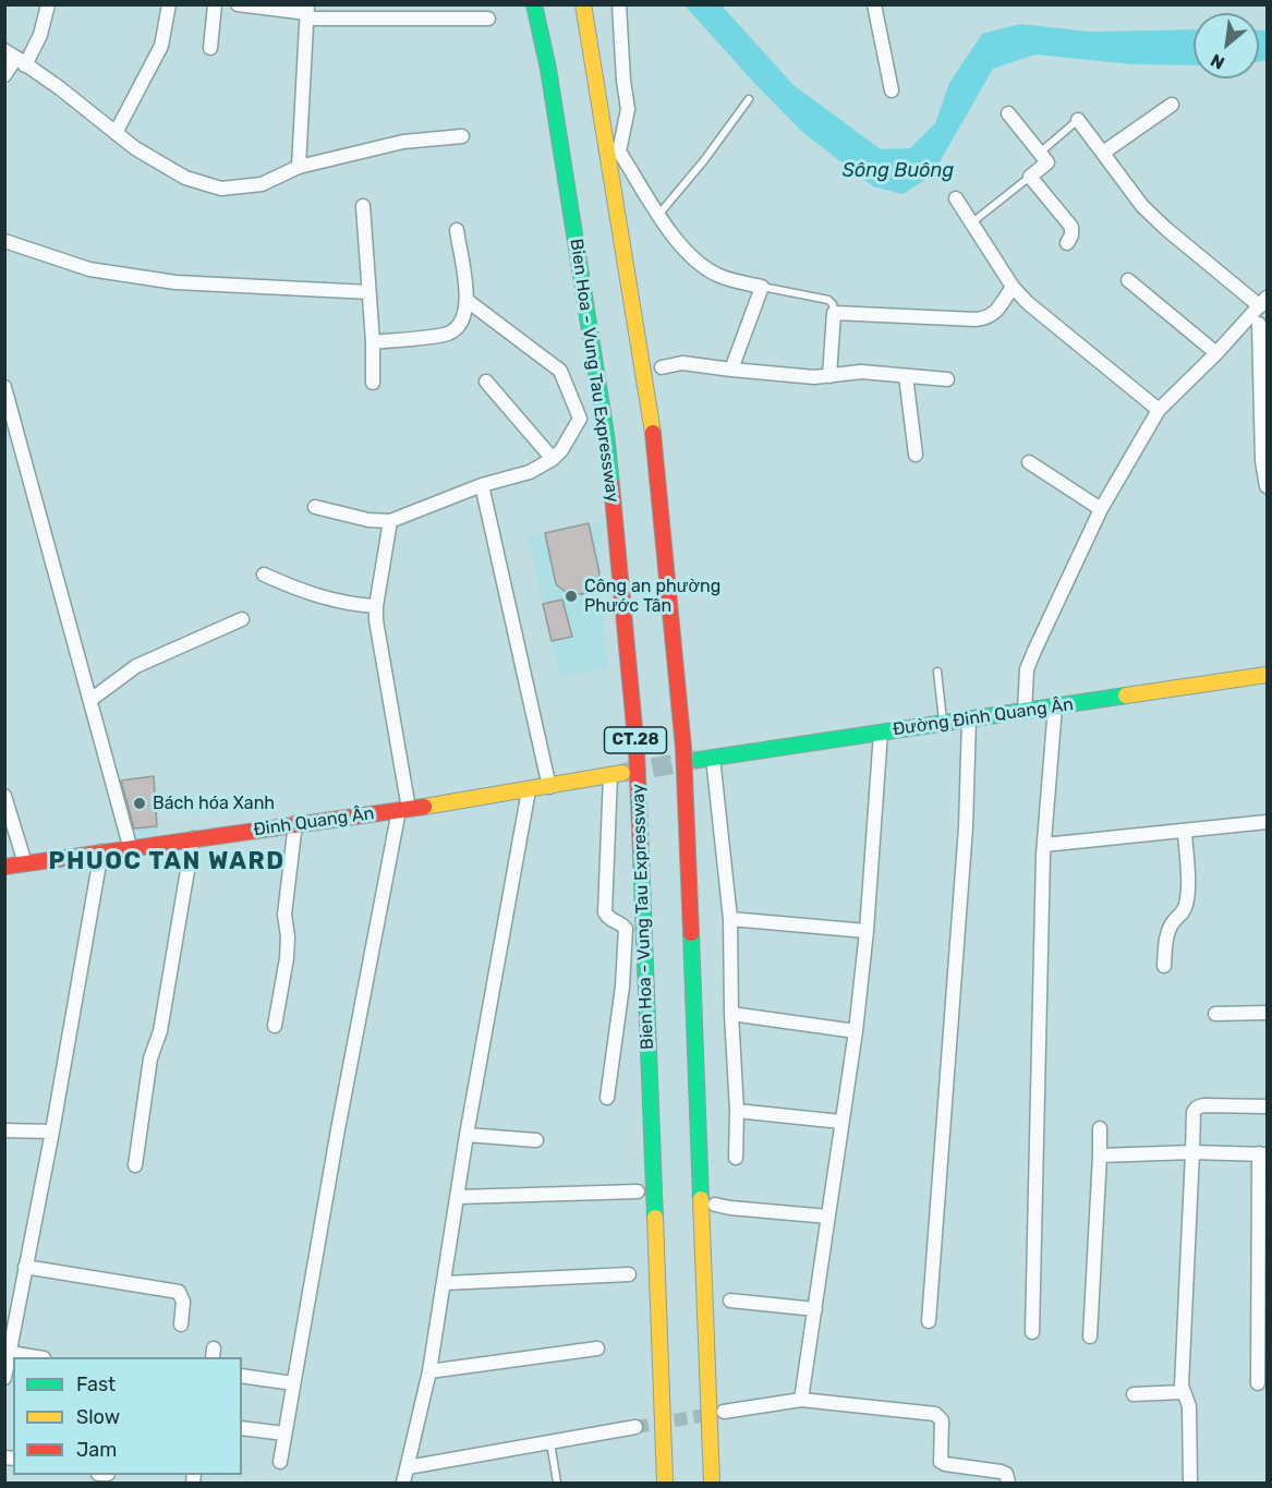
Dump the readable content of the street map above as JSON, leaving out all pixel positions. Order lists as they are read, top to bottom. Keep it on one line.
{"streets":{"main road":["Bien Hoa - Vung Tau Expressway","Đường Đinh Quang Ân","CT.28","Đinh Quang Ân"]},"districts":["PHUOC TAN WARD"],"water":["Sông Buông"],"places":["Công an phường Phước Tân","Bách hóa Xanh"],"legend":["Fast","Slow","Jam"],"north":"bottom left"}
